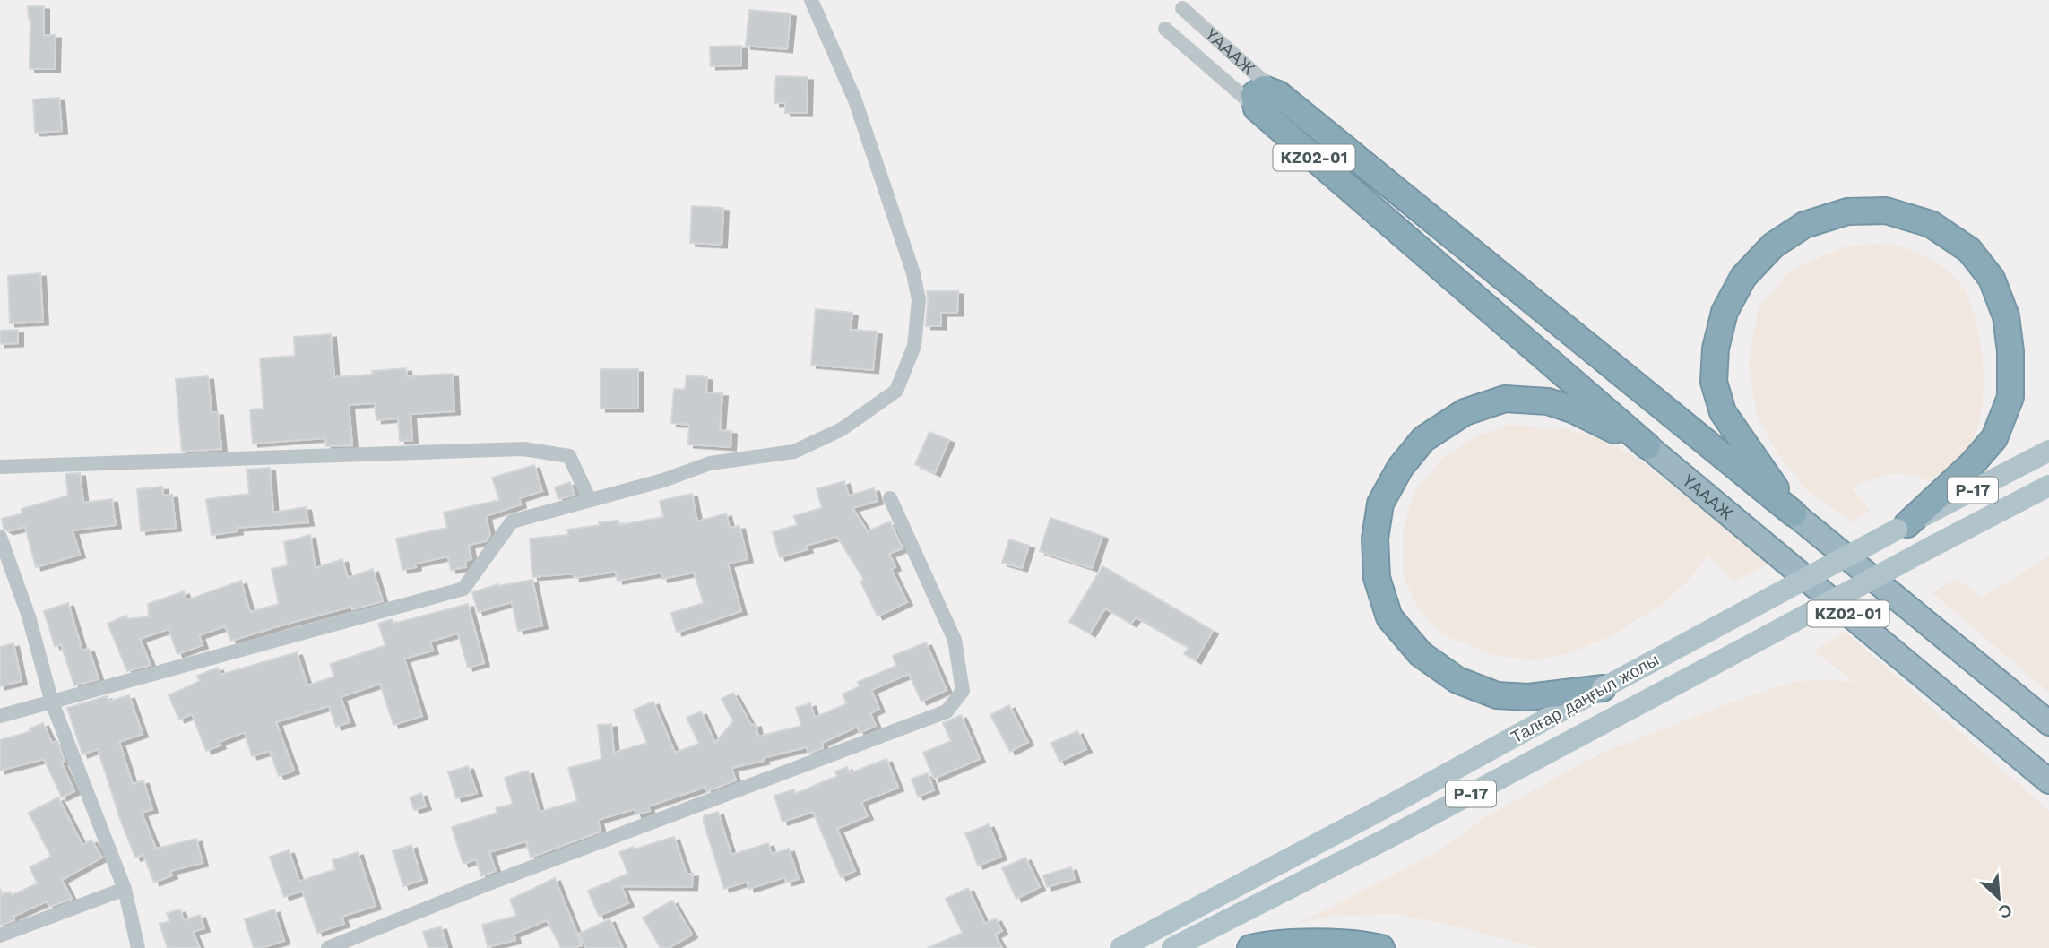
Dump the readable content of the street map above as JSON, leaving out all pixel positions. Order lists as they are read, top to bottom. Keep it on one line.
{"streets":{"highway":["ҮАААЖ","KZ02-01"],"main road":["P-17","Талғар даңғыл жолы"]},"crossings":[["ҮАААЖ","KZ02-01"]],"north":"bottom right"}
